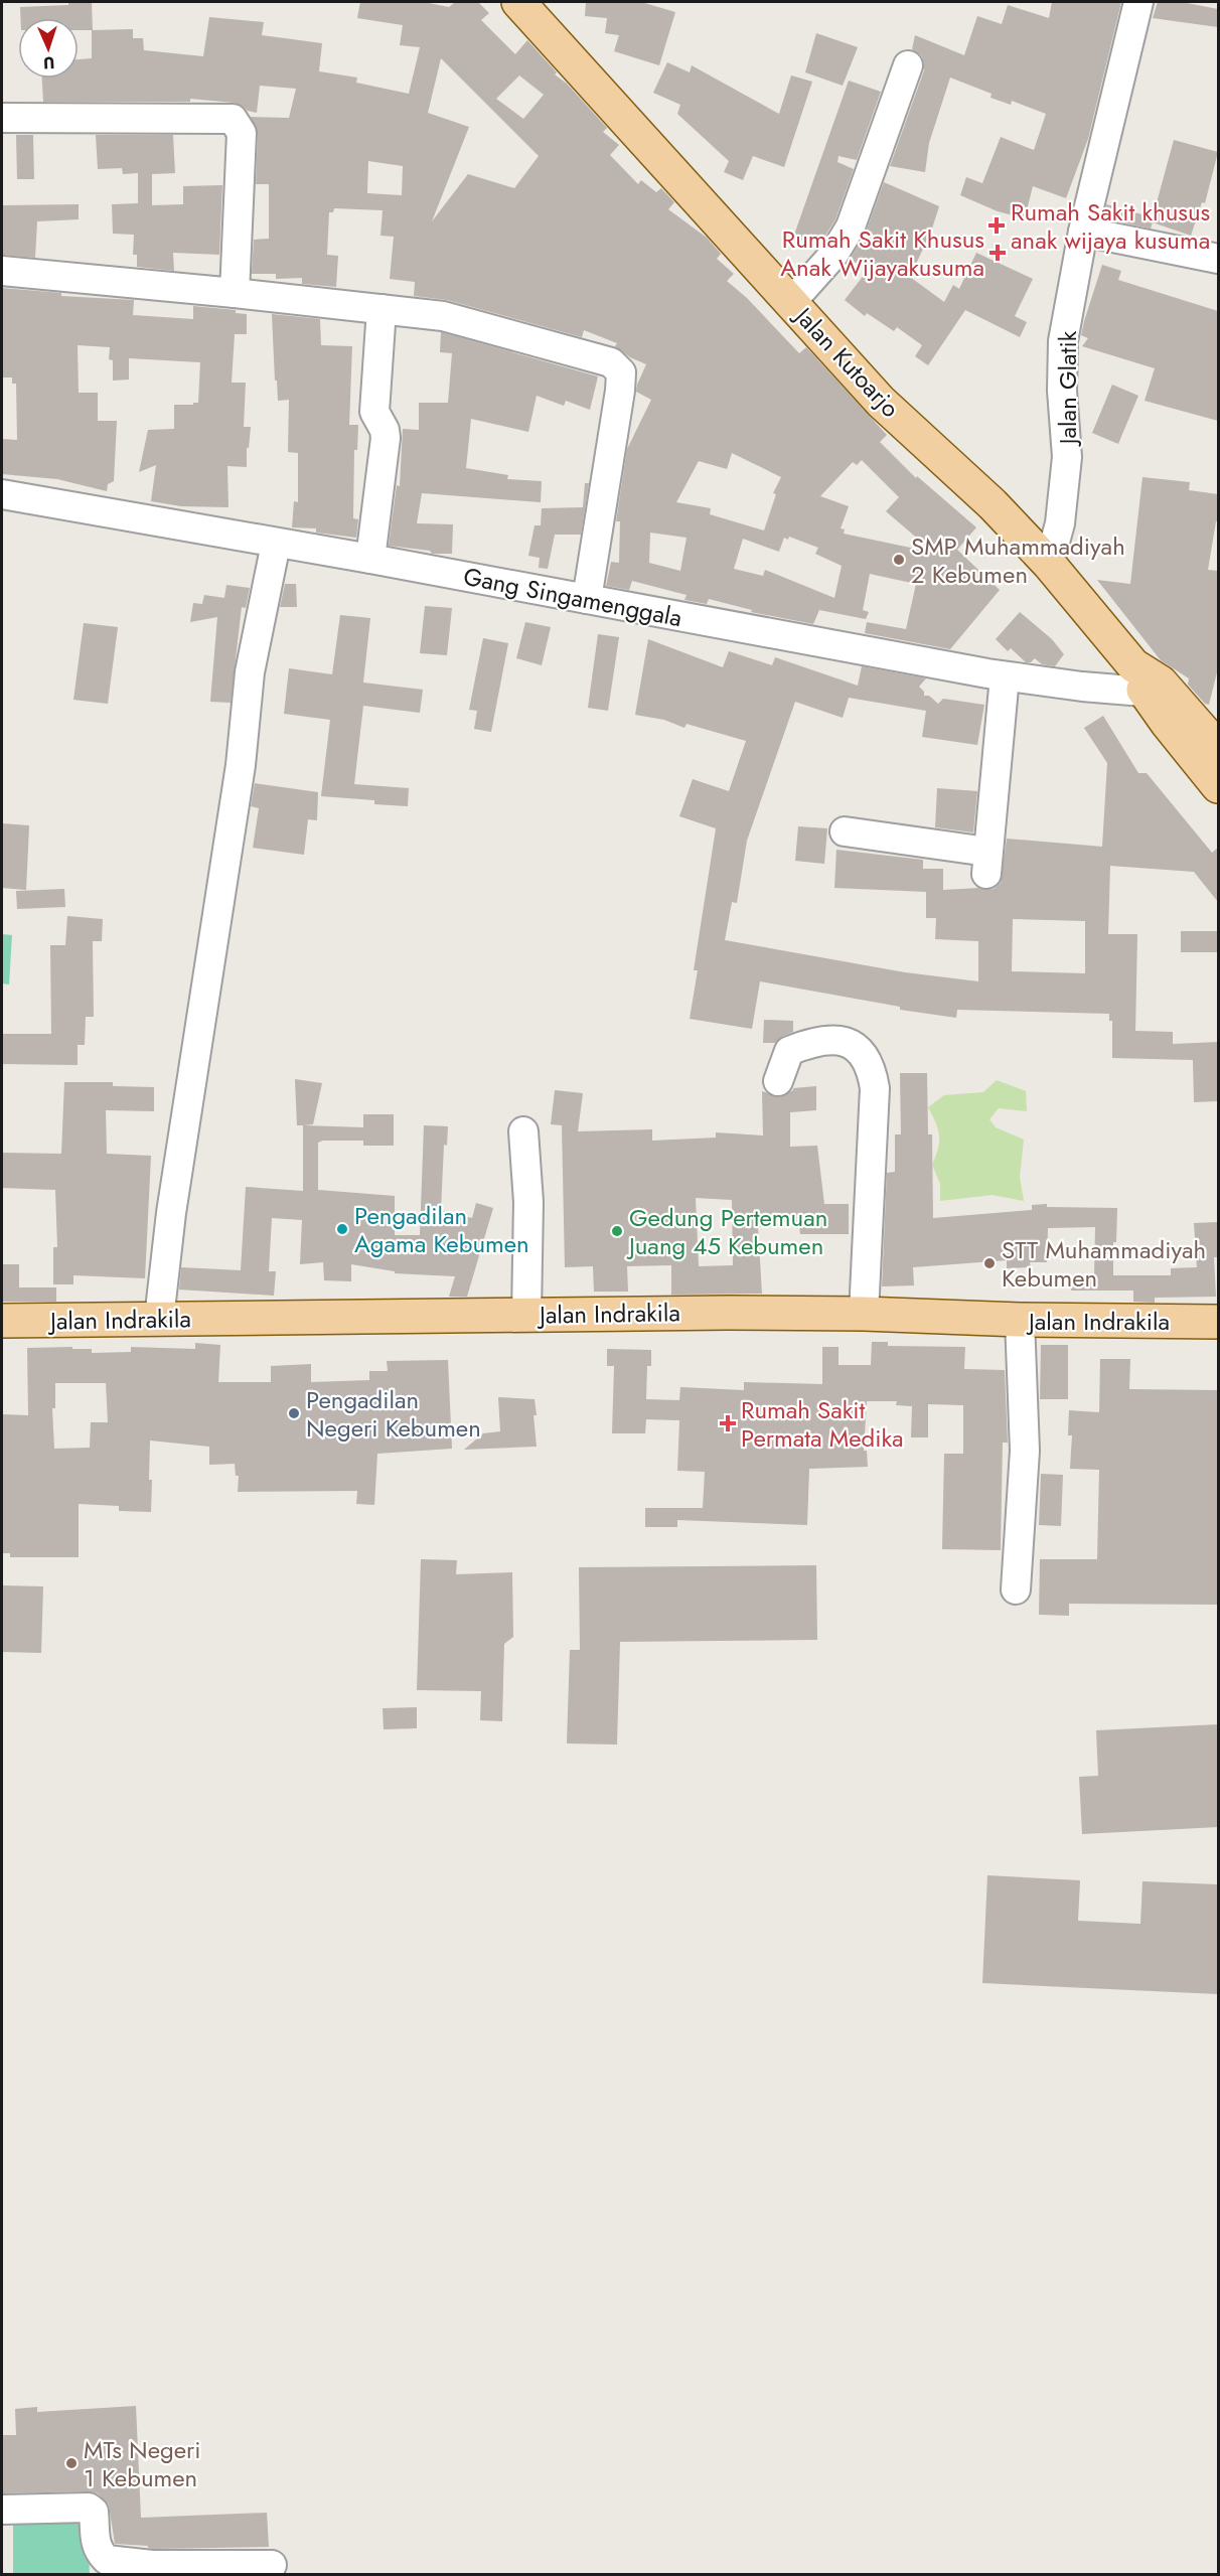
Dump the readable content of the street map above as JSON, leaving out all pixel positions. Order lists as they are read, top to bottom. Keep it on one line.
{"streets":{"main road":["Jalan Kutoarjo","Jalan Indrakila"],"street":["Jalan Glatik","Gang Singamenggala"]},"crossings":[["Jalan Kutoarjo","Jalan Glatik"],["Jalan Kutoarjo","Gang Singamenggala"]],"places":{"health":["Rumah Sakit khusus anak wijaya kusuma","Rumah Sakit Khusus Anak Wijayakusuma","Rumah Sakit Permata Medika"],"other":["SMP Muhammadiyah 2 Kebumen","Pengadilan Agama Kebumen","Gedung Pertemuan Juang 45 Kebumen","STT Muhammadiyah Kebumen","Pengadilan Negeri Kebumen","MTs Negeri 1 Kebumen"]},"north":"bottom"}
